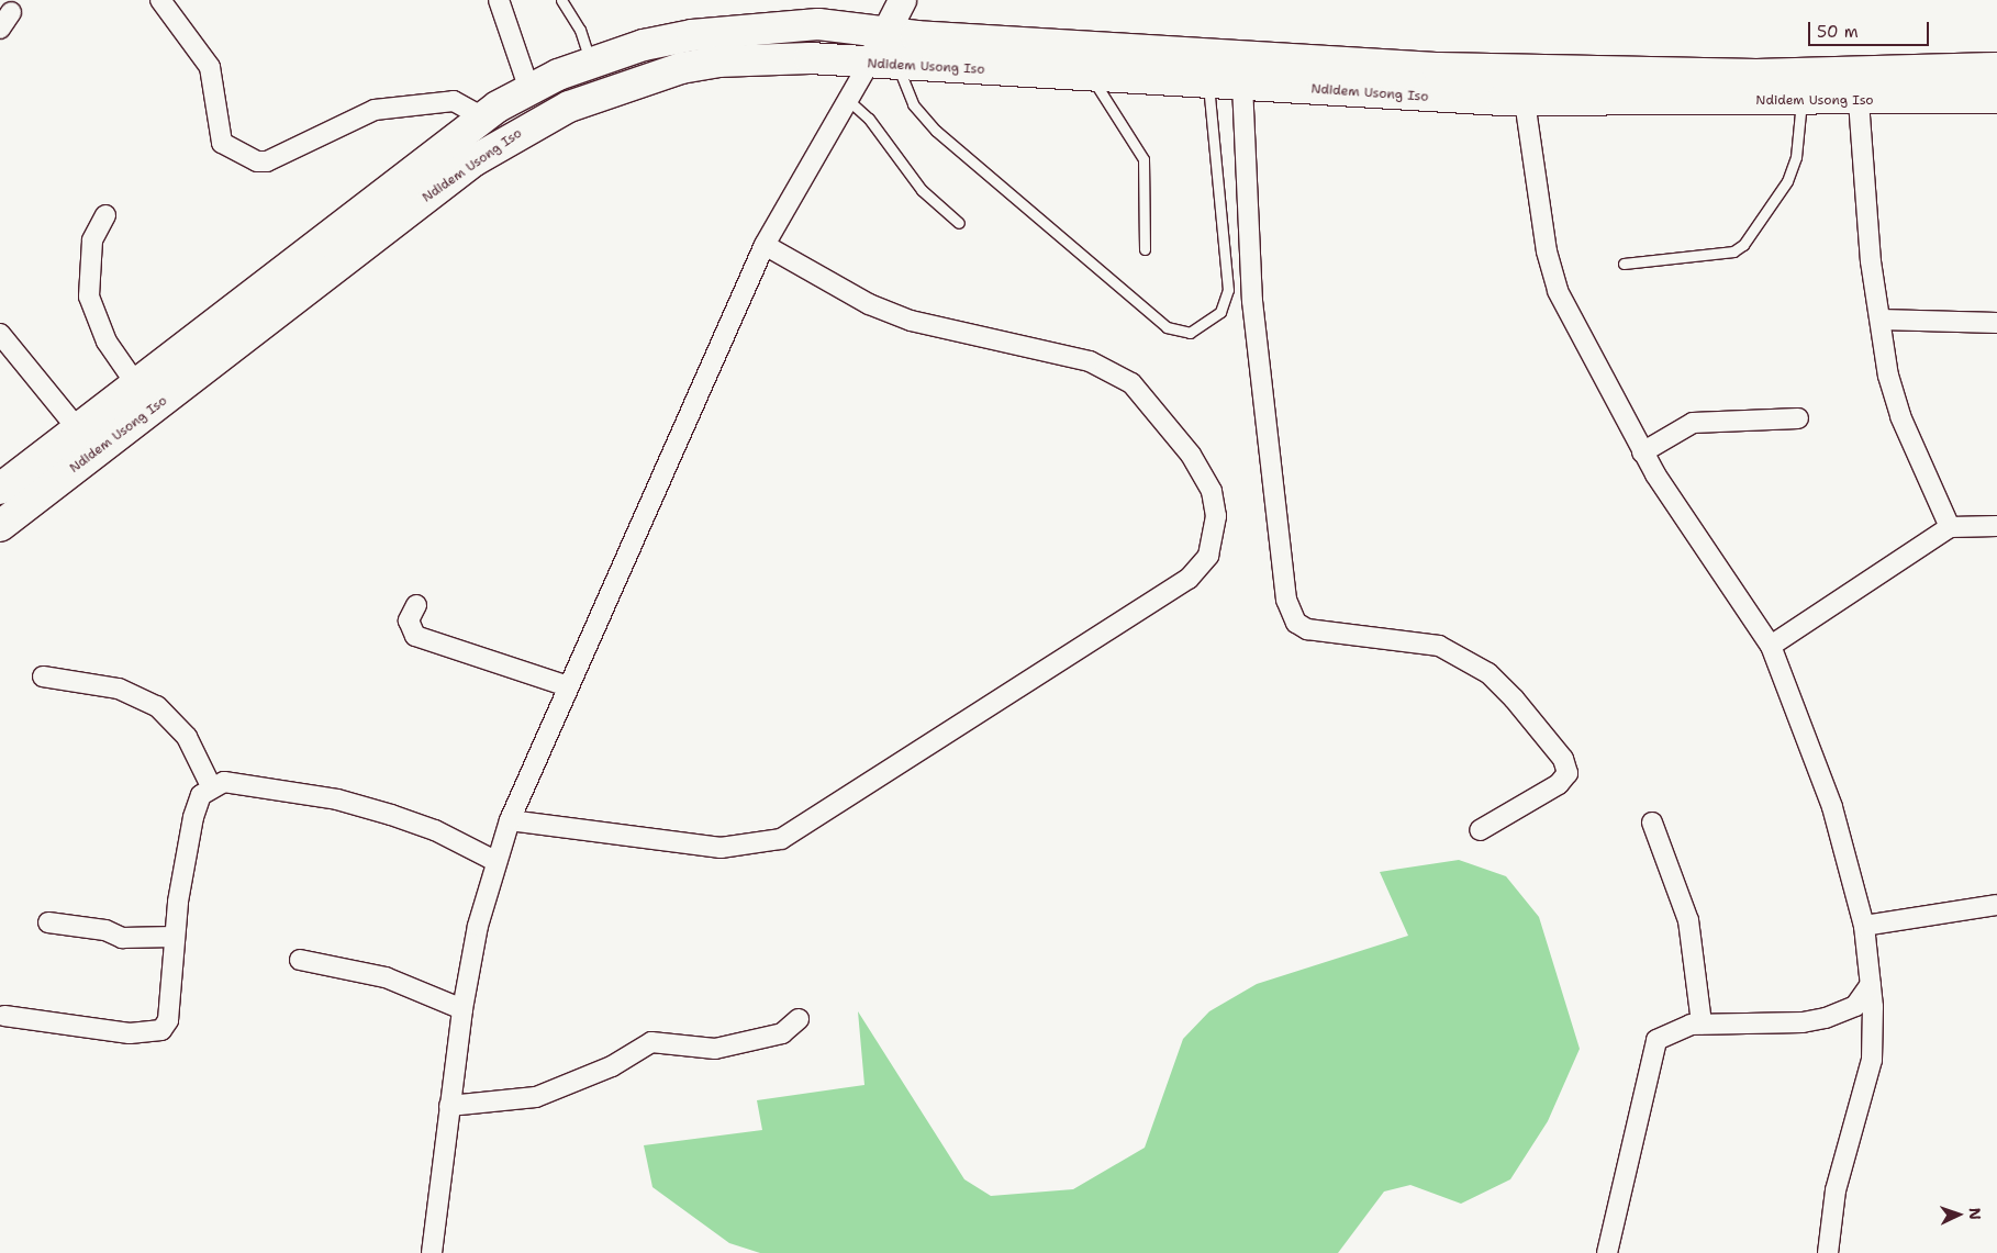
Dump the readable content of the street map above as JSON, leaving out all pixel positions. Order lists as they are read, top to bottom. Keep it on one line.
{"streets":{"highway":["Ndidem Usong Iso"]},"scale_bar":"50 m","north":"right"}
